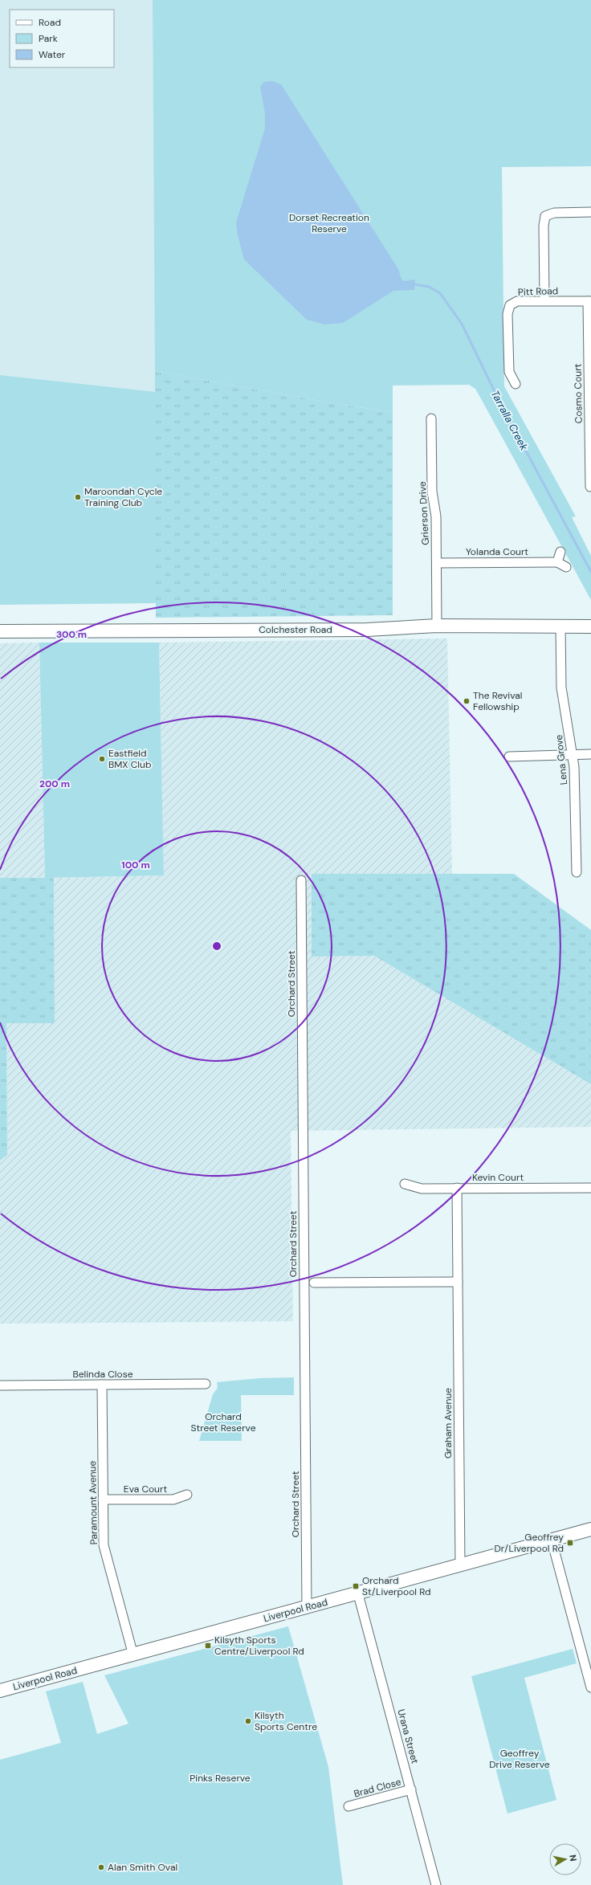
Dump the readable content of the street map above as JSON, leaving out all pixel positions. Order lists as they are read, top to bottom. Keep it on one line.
{"streets":{"main road":["Colchester Road","Liverpool Road"],"street":["Pitt Road","Cosmo Court","Grierson Drive","Yolanda Court","Lena Grove","Orchard Street","Kevin Court","Belinda Close","Graham Avenue","Eva Court","Paramount Avenue","Urana Street","Brad Close"]},"crossings":[["Pitt Road","Cosmo Court"],["Grierson Drive","Yolanda Court"],["Grierson Drive","Colchester Road"],["Colchester Road","Lena Grove"],["Orchard Street","Liverpool Road"],["Kevin Court","Graham Avenue"],["Belinda Close","Paramount Avenue"],["Graham Avenue","Liverpool Road"],["Eva Court","Paramount Avenue"],["Paramount Avenue","Liverpool Road"],["Liverpool Road","Urana Street"],["Urana Street","Brad Close"]],"water":["Tarralla Creek"],"parks":["Dorset Recreation Reserve","Orchard Street Reserve","Geoffrey Drive Reserve","Pinks Reserve"],"places":{"other":["Maroondah Cycle Training Club","The Revival Fellowship","Eastfield BMX Club","Kilsyth Sports Centre","Alan Smith Oval"],"transit":["Geoffrey Dr/Liverpool Rd","Orchard St/Liverpool Rd","Kilsyth Sports Centre/Liverpool Rd"]},"legend":["Road","Park","Water"],"north":"right","rings":["300 m","200 m","100 m"]}
